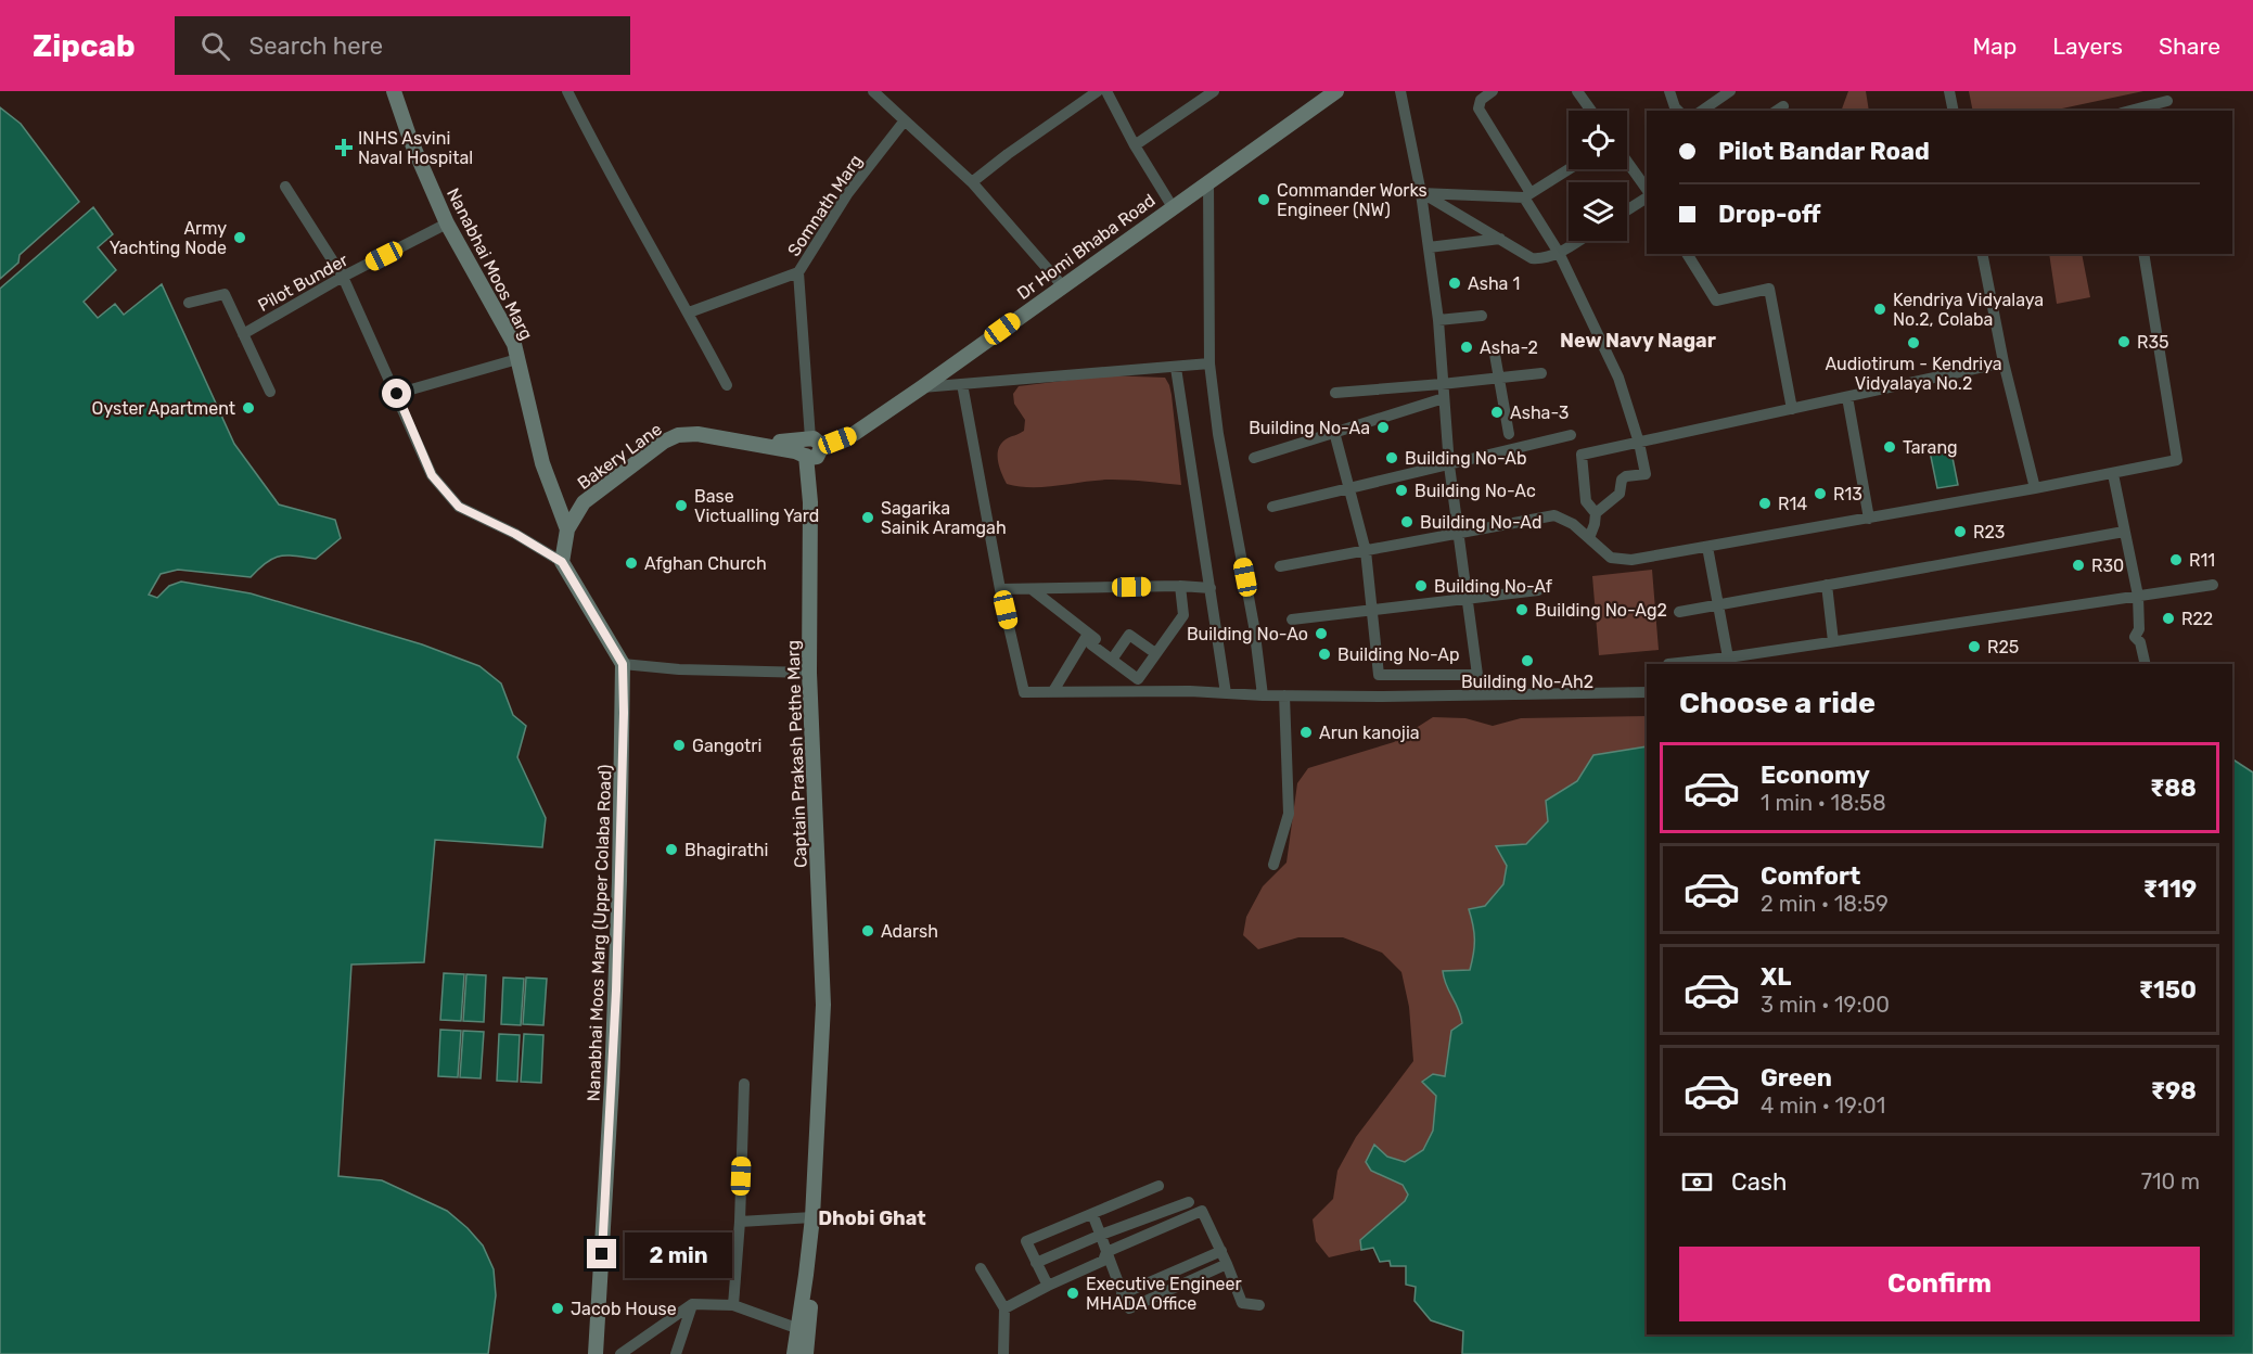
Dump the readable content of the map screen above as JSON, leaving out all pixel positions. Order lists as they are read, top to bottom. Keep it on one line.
{"streets":{"main road":["Dr Homi Bhaba Road","Nanabhai Moos Marg","Bakery Lane","Captain Prakash Pethe Marg","Nanabhai Moos Marg (Upper Colaba Road)"],"street":["Somnath Marg","Pilot Bunder"]},"crossings":[["Somnath Marg","Dr Homi Bhaba Road"],["Somnath Marg","Bakery Lane"],["Somnath Marg","Captain Prakash Pethe Marg"],["Dr Homi Bhaba Road","Bakery Lane"],["Dr Homi Bhaba Road","Captain Prakash Pethe Marg"],["Nanabhai Moos Marg","Pilot Bunder"],["Nanabhai Moos Marg","Bakery Lane"],["Bakery Lane","Captain Prakash Pethe Marg"]],"districts":["New Navy Nagar","Dhobi Ghat"],"places":{"health":["INHS Asvini Naval Hospital"],"other":["Commander Works Engineer (NW)","Army Yachting Node","Asha 1","Kendriya Vidyalaya No.2, Colaba","R35","Audiotirum - Kendriya Vidyalaya No.2","Asha-2","Oyster Apartment","Asha-3","Building No-Aa","Tarang","Building No-Ab","Building No-Ac","R13","R14","Base Victualling Yard","Sagarika Sainik Aramgah","Building No-Ad","R23","R11","Afghan Church","R30","Building No-Af","Building No-Ag2","R22","Building No-Ao","R25","Building No-Ap","Building No-Ah2","Arun kanojia","Gangotri","Bhagirathi","Adarsh","Executive Engineer MHADA Office","Jacob House"]},"page":{"header":"Zipcab","search":"Search here","nav":["Map","Layers","Share"],"banner":["Pilot Bandar Road","Drop-off"],"heading":"Choose a ride","list":[{"name":"Economy","note":"1 min · 18:58","value":"₹88"},{"name":"Comfort","note":"2 min · 18:59","value":"₹119"},{"name":"XL","note":"3 min · 19:00","value":"₹150"},{"name":"Green","note":"4 min · 19:01","value":"₹98"}],"pay":["Cash","710 m"],"bubble":"2 min","buttons":"Confirm"}}
